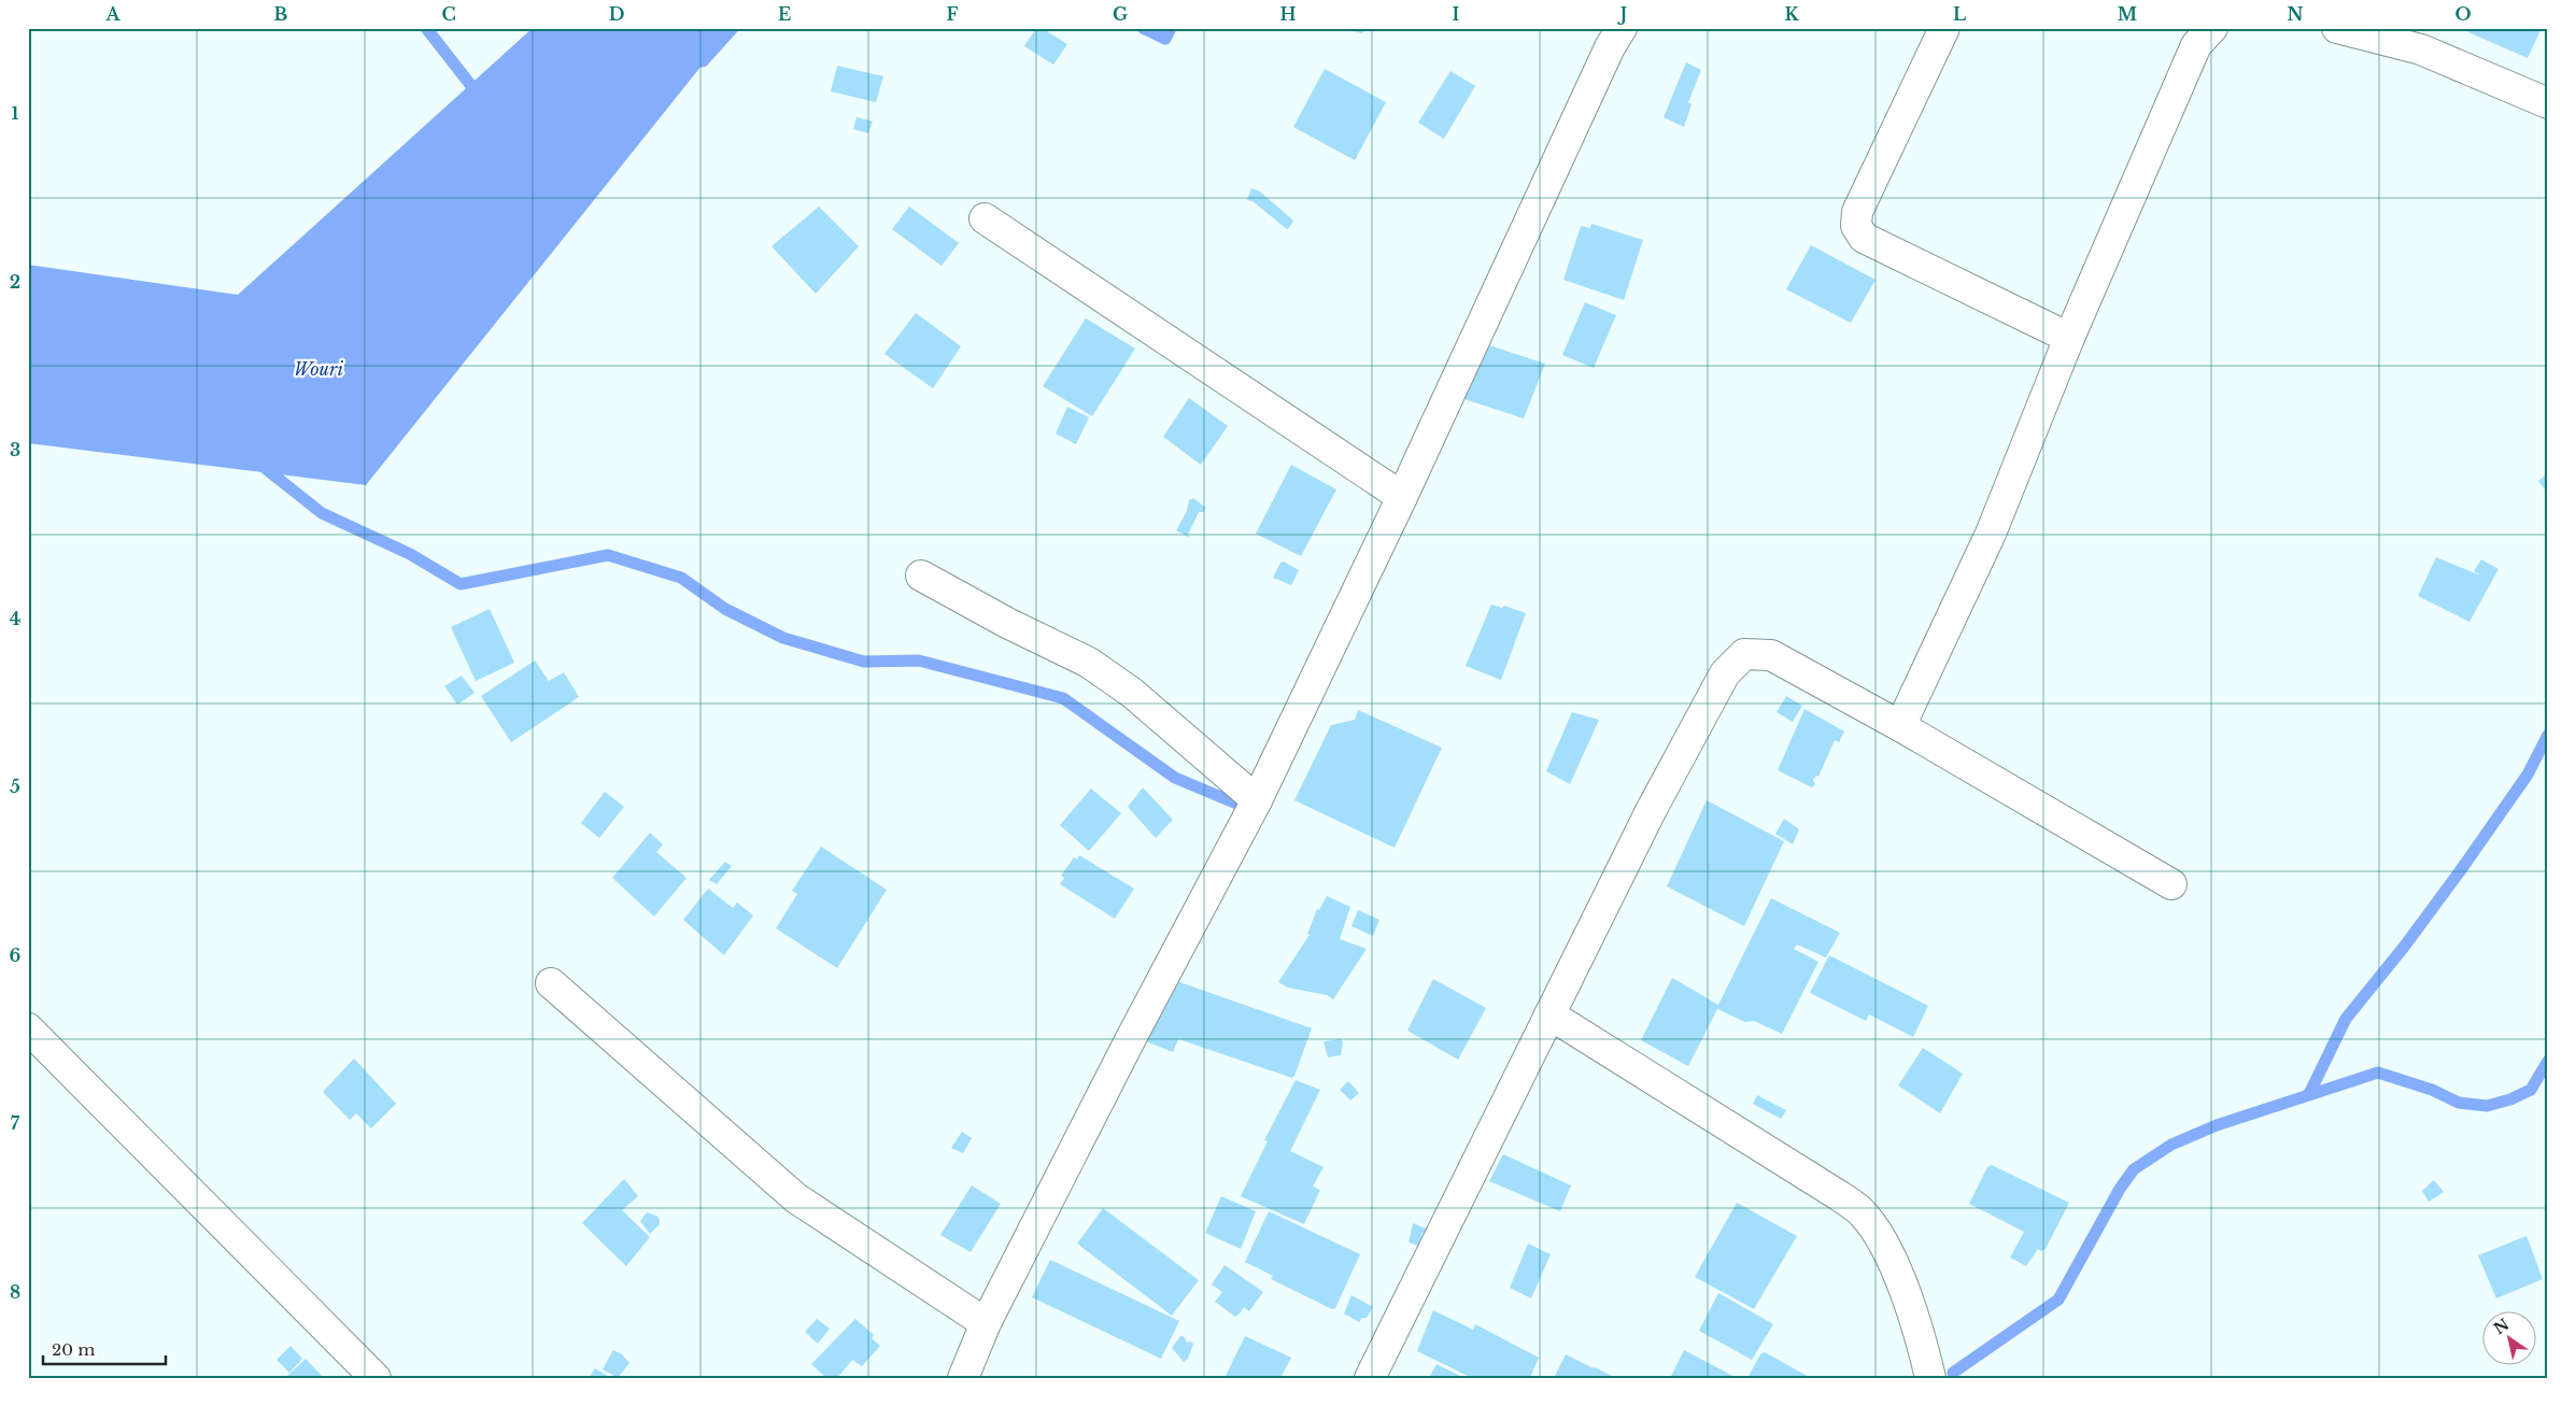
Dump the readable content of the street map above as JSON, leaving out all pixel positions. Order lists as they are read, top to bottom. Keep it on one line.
{"water":["Wouri"],"scale_bar":"20 m","north":"top left","grid":{"columns":["A","B","C","D","E","F","G","H","I","J","K","L","M","N","O"],"rows":["1","2","3","4","5","6","7","8"]}}
